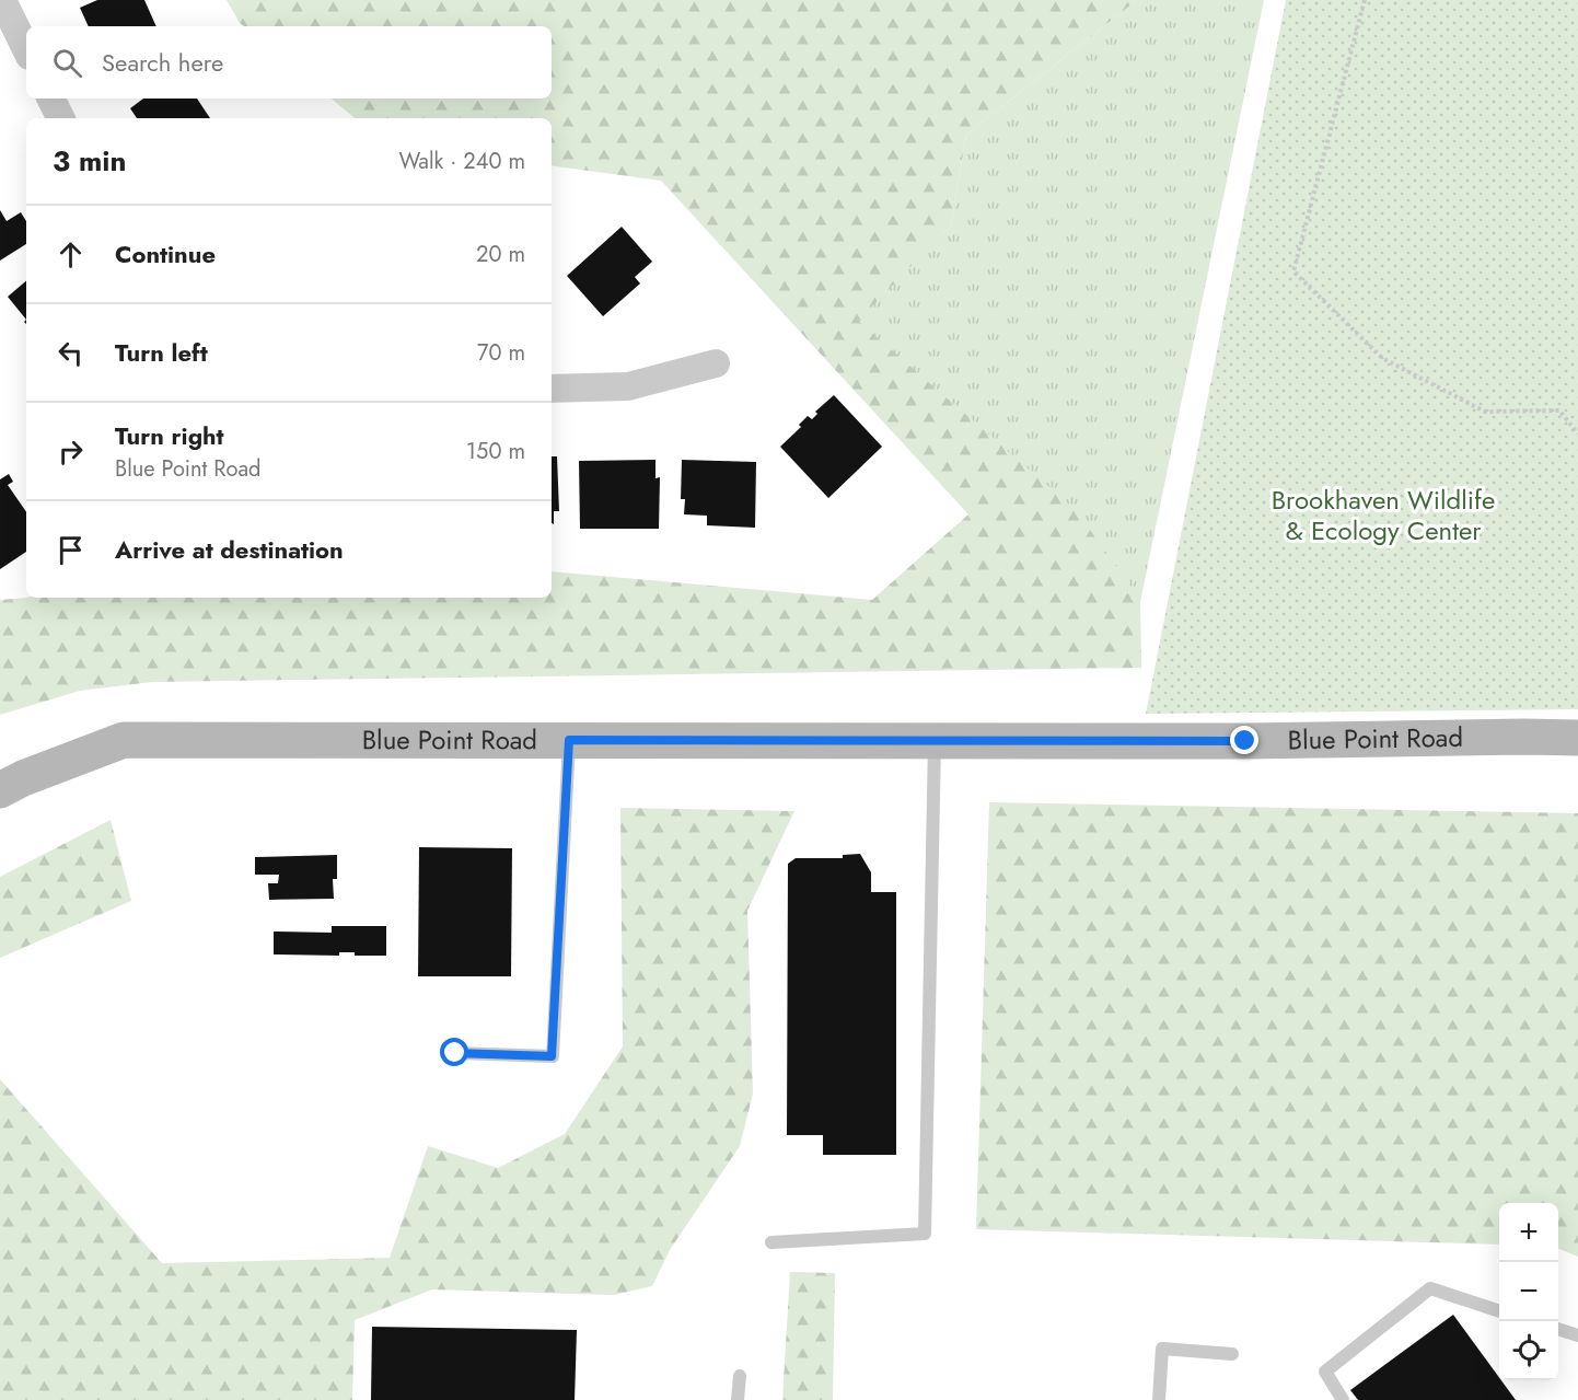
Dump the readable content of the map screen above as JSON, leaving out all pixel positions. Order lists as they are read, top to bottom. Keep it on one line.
{"streets":{"street":["Blue Point Road"]},"parks":["Brookhaven Wildlife & Ecology Center"],"page":{"search":"Search here","heading":["3 min","Walk · 240 m"],"list":[["Continue","20 m"],["Turn left","70 m"],["Turn right","Blue Point Road","150 m"],"Arrive at destination"],"map_buttons":["+","−"]}}
